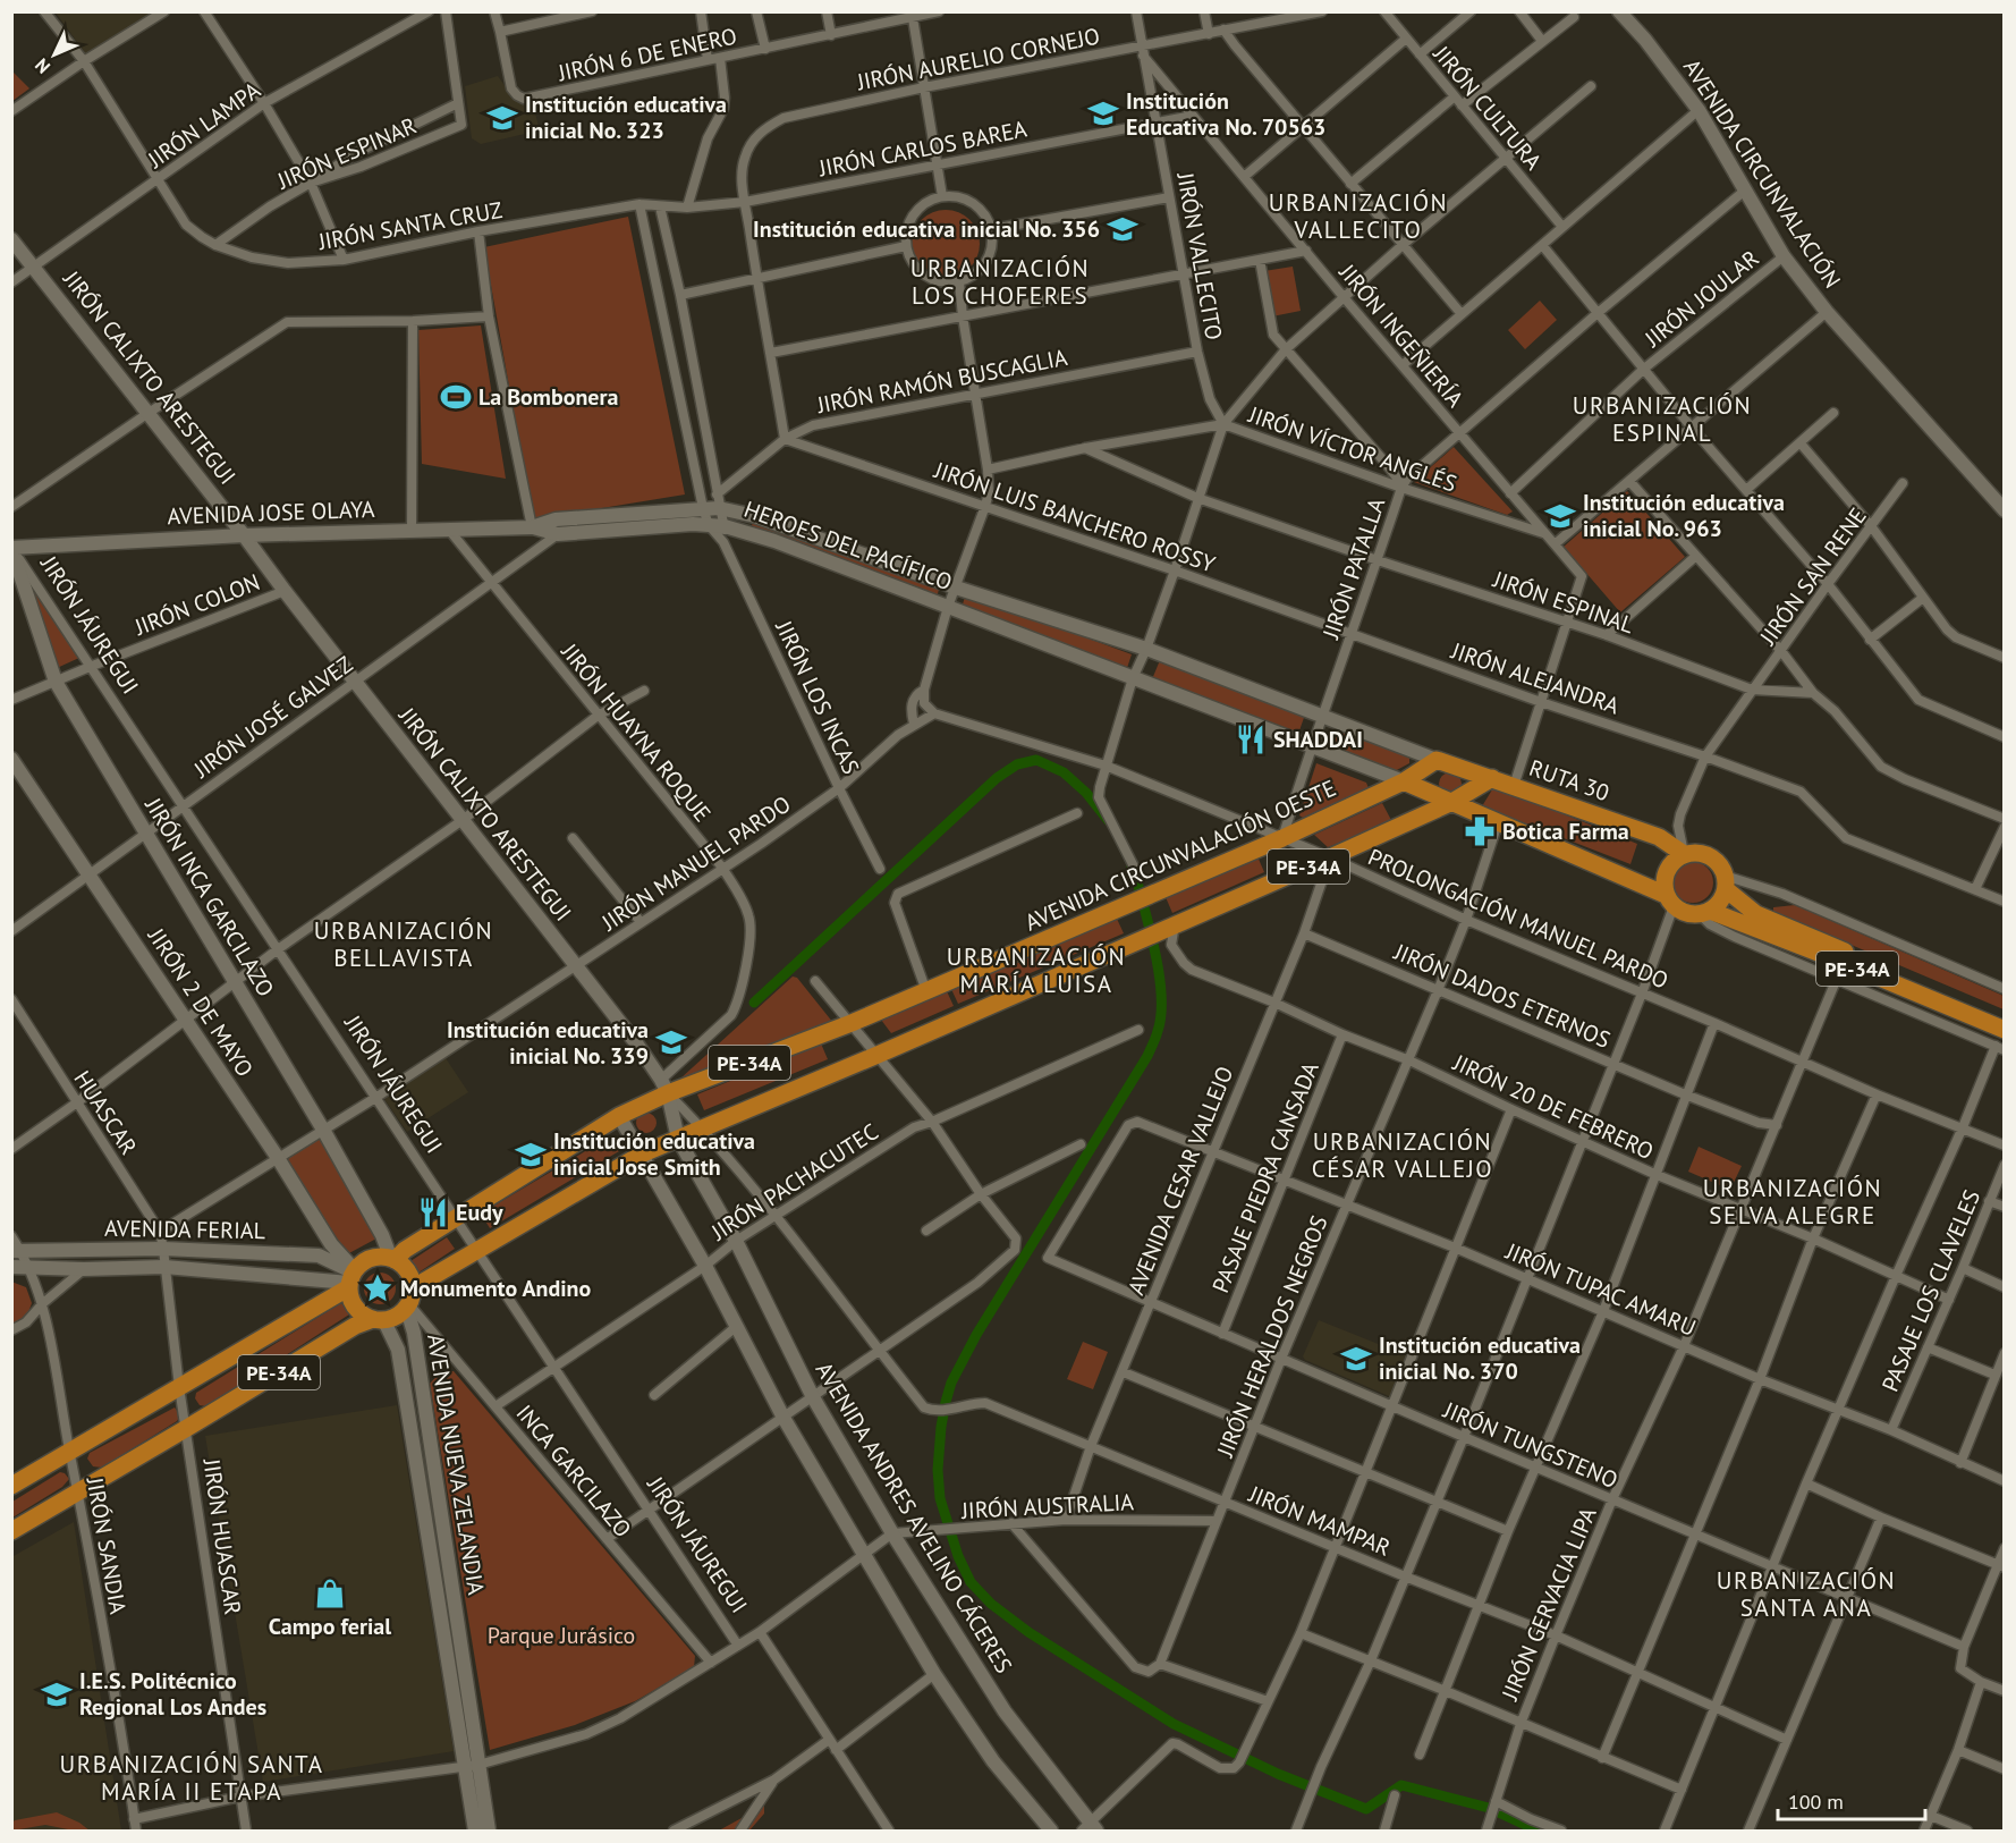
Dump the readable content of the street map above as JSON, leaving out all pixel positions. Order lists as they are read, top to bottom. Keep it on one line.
{"streets":{"highway":["HEROES DEL PACÍFICO","RUTA 30","AVENIDA CIRCUNVALACIÓN OESTE","PE-34A"],"street":["JIRÓN 6 DE ENERO","JIRÓN AURELIO CORNEJO","JIRÓN CULTURA","JIRÓN LAMPA","JIRÓN CARLOS BAREA","JIRÓN ESPINAR","AVENIDA CIRCUNVALACIÓN","JIRÓN SANTA CRUZ","JIRÓN VALLECITO","JIRÓN JOULAR","JIRÓN INGEÑIERÍA","JIRÓN CALIXTO ARESTEGUI","JIRÓN RAMÓN BUSCAGLIA","JIRÓN VÍCTOR ANGLÉS","AVENIDA JOSE OLAYA","JIRÓN LUIS BANCHERO ROSSY","JIRÓN PATALLA","JIRÓN SAN RENE","JIRÓN ESPINAL","JIRÓN COLON","JIRÓN JÁUREGUI","JIRÓN ALEJANDRA","JIRÓN LOS INCAS","JIRÓN JOSÉ GALVEZ","JIRÓN HUAYNA ROQUE","JIRÓN MANUEL PARDO","JIRÓN INCA GARCILAZO","PROLONGACIÓN MANUEL PARDO","JIRÓN DADOS ETERNOS","JIRÓN 2 DE MAYO","JIRÓN 20 DE FEBRERO","HUASCAR","PASAJE PIEDRA CANSADA","AVENIDA CESAR VALLEJO","JIRÓN PACHACUTEC","AVENIDA FERIAL","JIRÓN TUPAC AMARU","PASAJE LOS CLAVELES","JIRÓN HERALDOS NEGROS","JIRÓN TUNGSTENO","AVENIDA NUEVA ZELANDIA","INCA GARCILAZO","JIRÓN AUSTRALIA","AVENIDA ANDRES AVELINO CÁCERES","JIRÓN MAMPAR","JIRÓN HUASCAR","JIRÓN SANDIA","JIRÓN GERVACIA LIPA"]},"crossings":[["JIRÓN AURELIO CORNEJO","JIRÓN CARLOS BAREA"],["JIRÓN AURELIO CORNEJO","JIRÓN VALLECITO"],["JIRÓN AURELIO CORNEJO","JIRÓN INGEÑIERÍA"],["JIRÓN AURELIO CORNEJO","JIRÓN RAMÓN BUSCAGLIA"],["JIRÓN AURELIO CORNEJO","JIRÓN LUIS BANCHERO ROSSY"],["JIRÓN LAMPA","JIRÓN SANTA CRUZ"],["JIRÓN LAMPA","JIRÓN CALIXTO ARESTEGUI"],["JIRÓN CARLOS BAREA","JIRÓN SANTA CRUZ"],["JIRÓN CARLOS BAREA","JIRÓN VALLECITO"],["JIRÓN CARLOS BAREA","JIRÓN INGEÑIERÍA"],["JIRÓN ESPINAR","JIRÓN SANTA CRUZ"],["AVENIDA CIRCUNVALACIÓN","JIRÓN JOULAR"],["AVENIDA CIRCUNVALACIÓN","JIRÓN PATALLA"],["JIRÓN VALLECITO","JIRÓN INGEÑIERÍA"],["JIRÓN VALLECITO","JIRÓN RAMÓN BUSCAGLIA"],["JIRÓN VALLECITO","JIRÓN VÍCTOR ANGLÉS"],["JIRÓN JOULAR","JIRÓN INGEÑIERÍA"],["JIRÓN INGEÑIERÍA","JIRÓN VÍCTOR ANGLÉS"],["JIRÓN INGEÑIERÍA","JIRÓN PATALLA"],["JIRÓN INGEÑIERÍA","JIRÓN ESPINAL"],["JIRÓN CALIXTO ARESTEGUI","AVENIDA JOSE OLAYA"],["JIRÓN CALIXTO ARESTEGUI","JIRÓN COLON"],["JIRÓN CALIXTO ARESTEGUI","JIRÓN JOSÉ GALVEZ"],["JIRÓN CALIXTO ARESTEGUI","JIRÓN HUAYNA ROQUE"],["JIRÓN CALIXTO ARESTEGUI","AVENIDA CIRCUNVALACIÓN OESTE"],["JIRÓN CALIXTO ARESTEGUI","JIRÓN MANUEL PARDO"],["JIRÓN CALIXTO ARESTEGUI","PE-34A"],["JIRÓN CALIXTO ARESTEGUI","JIRÓN PACHACUTEC"],["JIRÓN CALIXTO ARESTEGUI","AVENIDA ANDRES AVELINO CÁCERES"],["JIRÓN CALIXTO ARESTEGUI","JIRÓN MAMPAR"],["JIRÓN RAMÓN BUSCAGLIA","JIRÓN LUIS BANCHERO ROSSY"],["JIRÓN RAMÓN BUSCAGLIA","HEROES DEL PACÍFICO"],["JIRÓN VÍCTOR ANGLÉS","JIRÓN PATALLA"],["JIRÓN VÍCTOR ANGLÉS","JIRÓN ESPINAL"],["AVENIDA JOSE OLAYA","HEROES DEL PACÍFICO"],["AVENIDA JOSE OLAYA","JIRÓN JÁUREGUI"],["AVENIDA JOSE OLAYA","JIRÓN HUAYNA ROQUE"],["AVENIDA JOSE OLAYA","JIRÓN INCA GARCILAZO"],["JIRÓN LUIS BANCHERO ROSSY","JIRÓN PATALLA"],["JIRÓN LUIS BANCHERO ROSSY","JIRÓN ALEJANDRA"],["HEROES DEL PACÍFICO","JIRÓN PATALLA"],["HEROES DEL PACÍFICO","JIRÓN JOSÉ GALVEZ"],["HEROES DEL PACÍFICO","RUTA 30"],["HEROES DEL PACÍFICO","AVENIDA CIRCUNVALACIÓN OESTE"],["HEROES DEL PACÍFICO","PE-34A"],["JIRÓN PATALLA","JIRÓN ESPINAL"],["JIRÓN PATALLA","JIRÓN ALEJANDRA"],["JIRÓN PATALLA","AVENIDA CIRCUNVALACIÓN OESTE"],["JIRÓN PATALLA","PROLONGACIÓN MANUEL PARDO"],["JIRÓN SAN RENE","JIRÓN ESPINAL"],["JIRÓN SAN RENE","JIRÓN ALEJANDRA"],["JIRÓN SAN RENE","RUTA 30"],["JIRÓN SAN RENE","PE-34A"],["JIRÓN COLON","JIRÓN JÁUREGUI"],["JIRÓN COLON","JIRÓN INCA GARCILAZO"],["JIRÓN JÁUREGUI","JIRÓN JOSÉ GALVEZ"],["JIRÓN JÁUREGUI","AVENIDA CIRCUNVALACIÓN OESTE"],["JIRÓN JÁUREGUI","JIRÓN MANUEL PARDO"],["JIRÓN JÁUREGUI","PE-34A"],["JIRÓN JÁUREGUI","JIRÓN INCA GARCILAZO"],["JIRÓN JÁUREGUI","JIRÓN PACHACUTEC"],["JIRÓN JÁUREGUI","JIRÓN AUSTRALIA"],["JIRÓN LOS INCAS","JIRÓN MANUEL PARDO"],["JIRÓN JOSÉ GALVEZ","JIRÓN HUAYNA ROQUE"],["JIRÓN JOSÉ GALVEZ","JIRÓN INCA GARCILAZO"],["JIRÓN JOSÉ GALVEZ","JIRÓN 2 DE MAYO"],["JIRÓN HUAYNA ROQUE","AVENIDA CIRCUNVALACIÓN OESTE"],["JIRÓN HUAYNA ROQUE","JIRÓN MANUEL PARDO"],["JIRÓN HUAYNA ROQUE","AVENIDA ANDRES AVELINO CÁCERES"],["RUTA 30","AVENIDA CIRCUNVALACIÓN OESTE"],["RUTA 30","PE-34A"],["AVENIDA CIRCUNVALACIÓN OESTE","PE-34A"],["AVENIDA CIRCUNVALACIÓN OESTE","JIRÓN INCA GARCILAZO"],["AVENIDA CIRCUNVALACIÓN OESTE","PROLONGACIÓN MANUEL PARDO"],["AVENIDA CIRCUNVALACIÓN OESTE","JIRÓN 2 DE MAYO"],["AVENIDA CIRCUNVALACIÓN OESTE","AVENIDA FERIAL"],["AVENIDA CIRCUNVALACIÓN OESTE","AVENIDA NUEVA ZELANDIA"],["AVENIDA CIRCUNVALACIÓN OESTE","INCA GARCILAZO"],["AVENIDA CIRCUNVALACIÓN OESTE","AVENIDA ANDRES AVELINO CÁCERES"],["JIRÓN MANUEL PARDO","JIRÓN INCA GARCILAZO"],["JIRÓN MANUEL PARDO","JIRÓN 2 DE MAYO"],["JIRÓN MANUEL PARDO","HUASCAR"],["PE-34A","JIRÓN INCA GARCILAZO"],["PE-34A","PROLONGACIÓN MANUEL PARDO"],["PE-34A","JIRÓN 2 DE MAYO"],["PE-34A","JIRÓN 20 DE FEBRERO"],["PE-34A","AVENIDA CESAR VALLEJO"],["PE-34A","AVENIDA FERIAL"],["PE-34A","JIRÓN HERALDOS NEGROS"],["PE-34A","AVENIDA NUEVA ZELANDIA"],["PE-34A","INCA GARCILAZO"],["PE-34A","AVENIDA ANDRES AVELINO CÁCERES"],["PE-34A","JIRÓN HUASCAR"],["PE-34A","JIRÓN SANDIA"],["JIRÓN INCA GARCILAZO","JIRÓN 2 DE MAYO"],["JIRÓN INCA GARCILAZO","AVENIDA FERIAL"],["JIRÓN INCA GARCILAZO","AVENIDA NUEVA ZELANDIA"],["JIRÓN INCA GARCILAZO","INCA GARCILAZO"],["PROLONGACIÓN MANUEL PARDO","AVENIDA CESAR VALLEJO"],["PROLONGACIÓN MANUEL PARDO","JIRÓN HERALDOS NEGROS"],["PROLONGACIÓN MANUEL PARDO","JIRÓN GERVACIA LIPA"],["JIRÓN DADOS ETERNOS","AVENIDA CESAR VALLEJO"],["JIRÓN DADOS ETERNOS","JIRÓN HERALDOS NEGROS"],["JIRÓN DADOS ETERNOS","JIRÓN GERVACIA LIPA"],["JIRÓN 2 DE MAYO","AVENIDA FERIAL"],["JIRÓN 2 DE MAYO","AVENIDA NUEVA ZELANDIA"],["JIRÓN 2 DE MAYO","INCA GARCILAZO"],["JIRÓN 20 DE FEBRERO","PASAJE PIEDRA CANSADA"],["JIRÓN 20 DE FEBRERO","AVENIDA CESAR VALLEJO"],["JIRÓN 20 DE FEBRERO","PASAJE LOS CLAVELES"],["JIRÓN 20 DE FEBRERO","JIRÓN HERALDOS NEGROS"],["JIRÓN 20 DE FEBRERO","JIRÓN GERVACIA LIPA"],["HUASCAR","AVENIDA FERIAL"],["HUASCAR","JIRÓN HUASCAR"],["PASAJE PIEDRA CANSADA","JIRÓN TUPAC AMARU"],["PASAJE PIEDRA CANSADA","JIRÓN TUNGSTENO"],["AVENIDA CESAR VALLEJO","JIRÓN TUPAC AMARU"],["AVENIDA CESAR VALLEJO","JIRÓN TUNGSTENO"],["AVENIDA CESAR VALLEJO","JIRÓN AUSTRALIA"],["AVENIDA CESAR VALLEJO","JIRÓN MAMPAR"],["JIRÓN PACHACUTEC","INCA GARCILAZO"],["JIRÓN PACHACUTEC","AVENIDA ANDRES AVELINO CÁCERES"],["AVENIDA FERIAL","AVENIDA NUEVA ZELANDIA"],["AVENIDA FERIAL","INCA GARCILAZO"],["AVENIDA FERIAL","JIRÓN HUASCAR"],["AVENIDA FERIAL","JIRÓN SANDIA"],["JIRÓN TUPAC AMARU","PASAJE LOS CLAVELES"],["JIRÓN TUPAC AMARU","JIRÓN HERALDOS NEGROS"],["JIRÓN TUPAC AMARU","JIRÓN TUNGSTENO"],["JIRÓN TUPAC AMARU","JIRÓN GERVACIA LIPA"],["JIRÓN HERALDOS NEGROS","JIRÓN TUNGSTENO"],["JIRÓN HERALDOS NEGROS","JIRÓN AUSTRALIA"],["JIRÓN HERALDOS NEGROS","JIRÓN MAMPAR"],["JIRÓN TUNGSTENO","JIRÓN GERVACIA LIPA"],["AVENIDA NUEVA ZELANDIA","INCA GARCILAZO"],["AVENIDA NUEVA ZELANDIA","JIRÓN AUSTRALIA"],["INCA GARCILAZO","JIRÓN AUSTRALIA"],["JIRÓN AUSTRALIA","AVENIDA ANDRES AVELINO CÁCERES"],["JIRÓN AUSTRALIA","JIRÓN HUASCAR"],["JIRÓN AUSTRALIA","JIRÓN SANDIA"],["JIRÓN MAMPAR","JIRÓN GERVACIA LIPA"]],"districts":["URBANIZACIÓN VALLECITO","URBANIZACIÓN LOS CHOFERES","URBANIZACIÓN ESPINAL","URBANIZACIÓN BELLAVISTA","URBANIZACIÓN MARÍA LUISA","URBANIZACIÓN CÉSAR VALLEJO","URBANIZACIÓN SELVA ALEGRE","URBANIZACIÓN SANTA ANA","URBANIZACIÓN SANTA MARÍA II ETAPA"],"parks":["Parque Jurásico"],"places":{"school or university":["Institución Educativa No. 70563","Institución educativa inicial No. 323","Institución educativa inicial No. 356","Institución educativa inicial No. 963","Institución educativa inicial No. 339","Institución educativa inicial Jose Smith","Institución educativa inicial No. 370","I.E.S. Politécnico Regional Los Andes"],"sports":["La Bombonera"],"restaurant":["SHADDAI","Eudy"],"pharmacy":["Botica Farma"],"place":["Monumento Andino"],"shop":["Campo ferial"]},"scale_bar":"100 m","north":"bottom left"}
